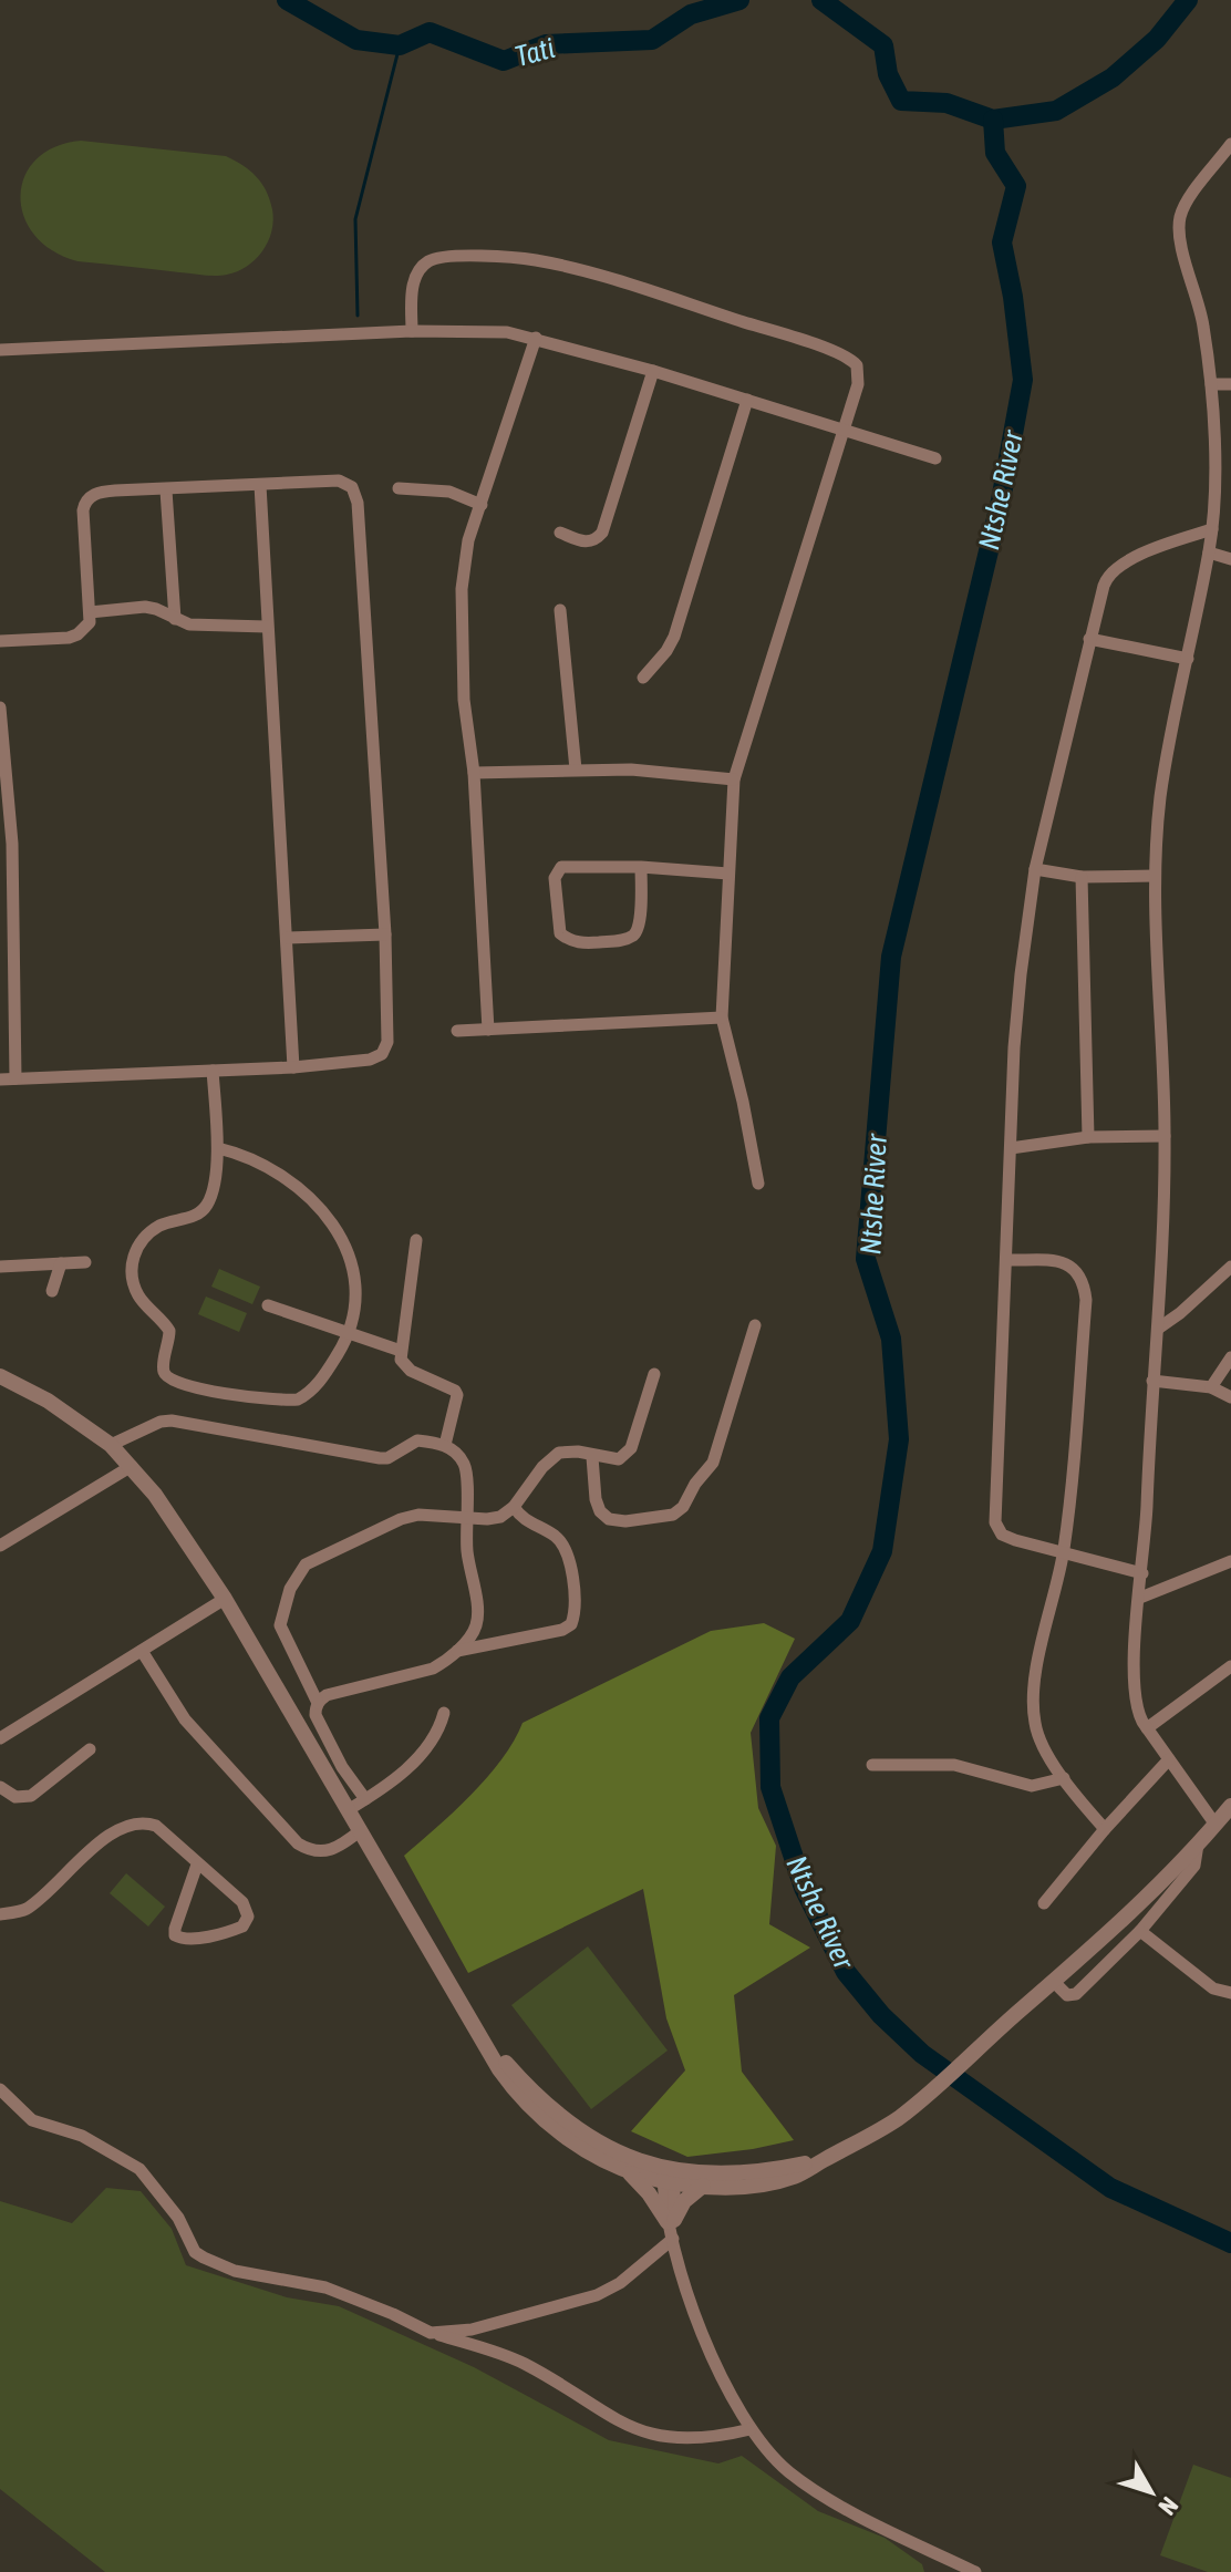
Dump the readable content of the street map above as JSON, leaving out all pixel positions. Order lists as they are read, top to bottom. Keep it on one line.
{"water":["Tati","Ntshe River"],"north":"bottom right"}
